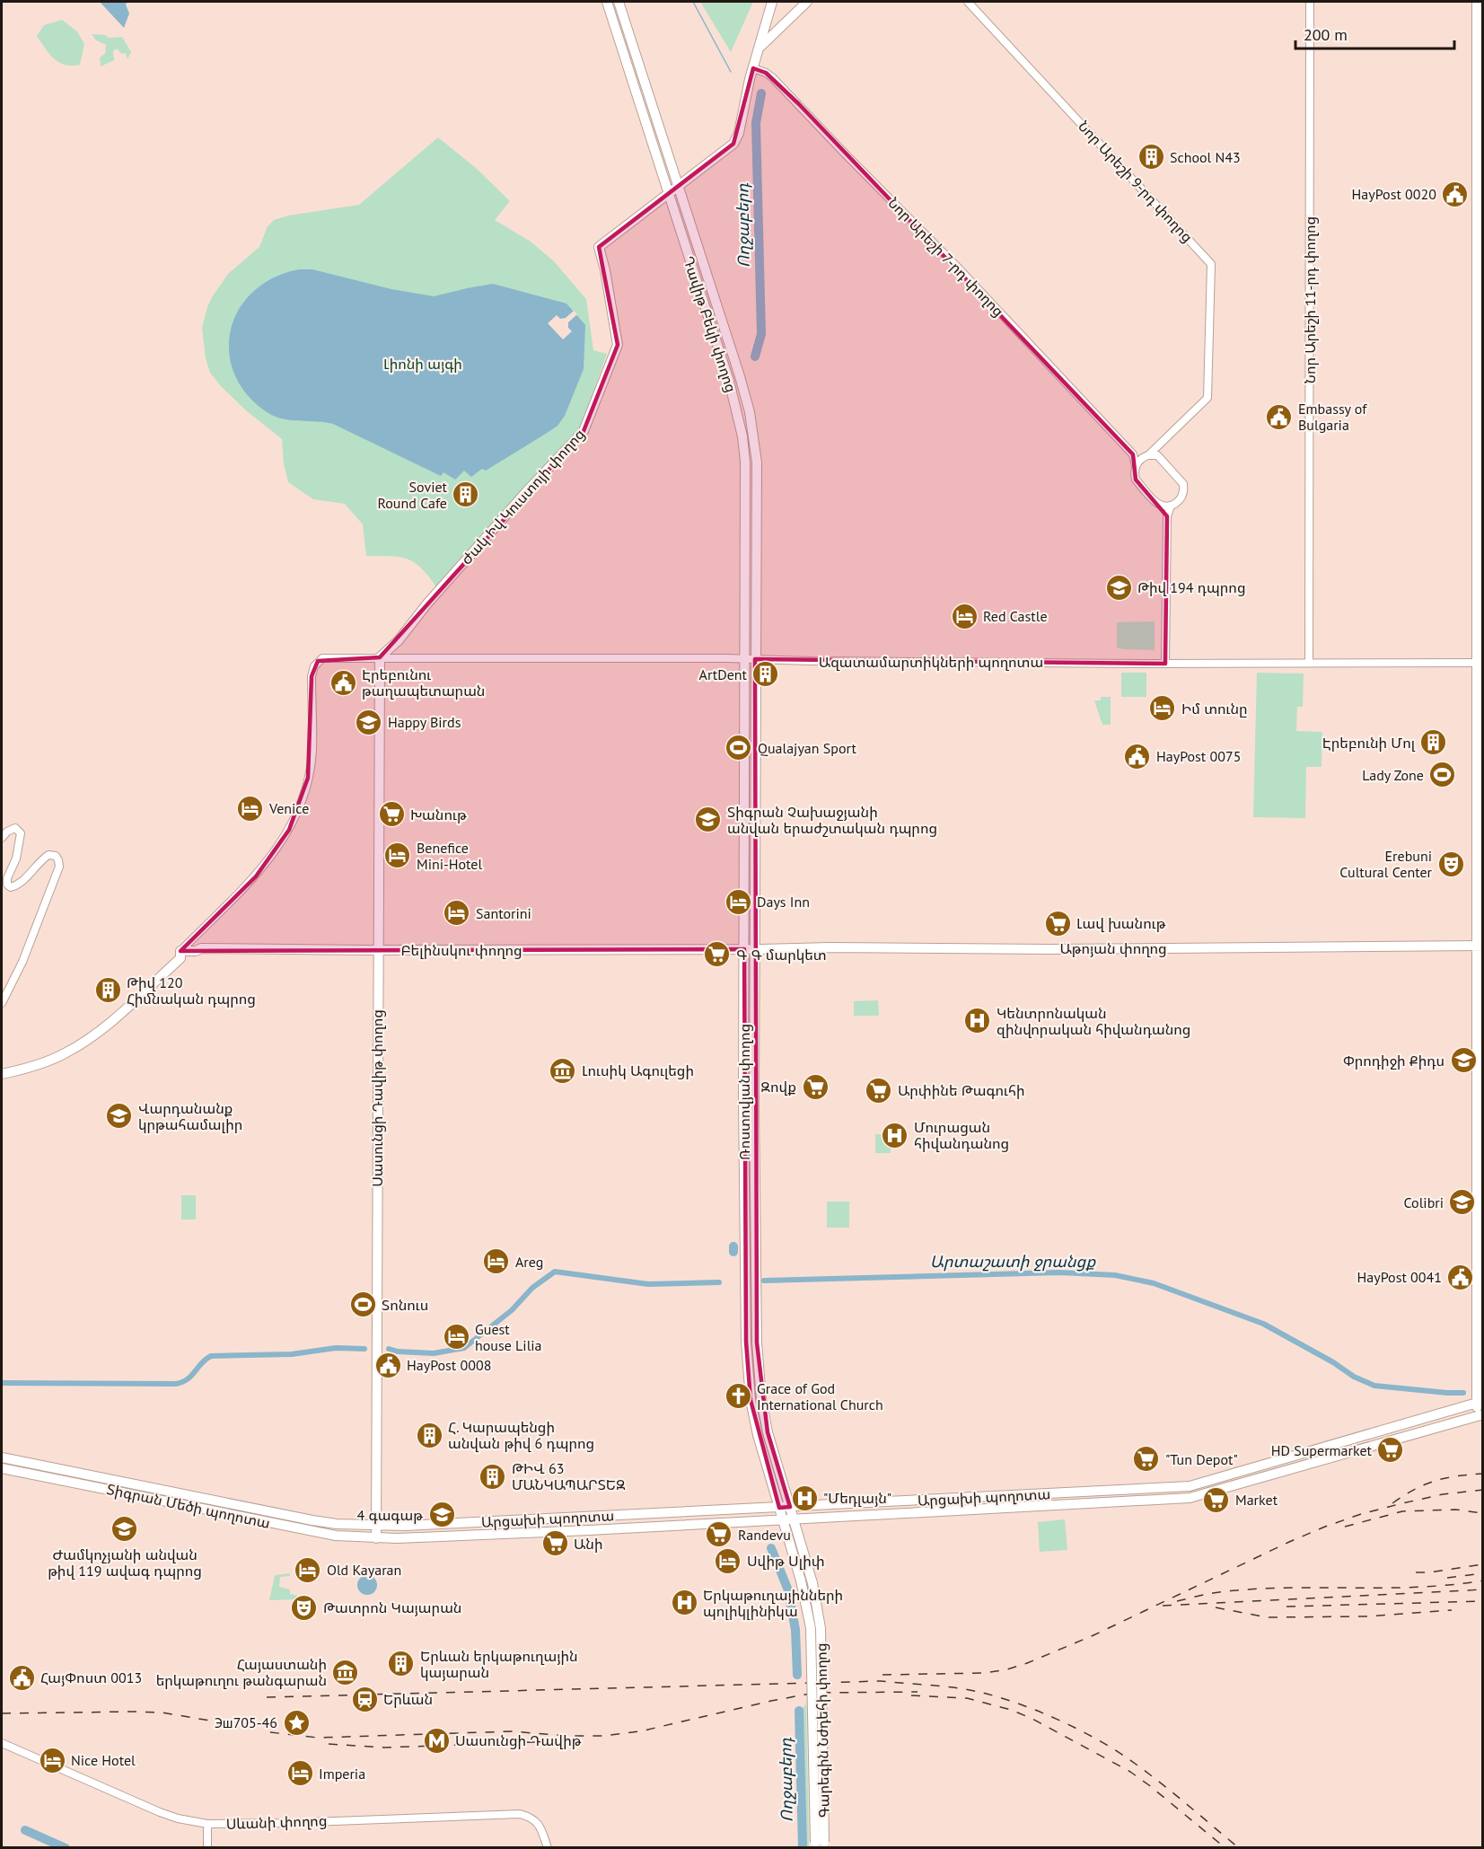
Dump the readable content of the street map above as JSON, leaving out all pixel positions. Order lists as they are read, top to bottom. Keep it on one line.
{"streets":{"main road":["Դավիթ Բեկի փողոց","Ժակ Իվ Կուստոյի փողոց","Աթոյան փողոց","Բելինսկու փողոց","Ռոստովյան փողոց","Սասունցի Դավիթ փողոց","Արցախի պողոտա","Տիգրան Մեծի պողոտա","Գարեգին Նժդեհի փողոց"],"street":["Նոր Արեշի 9-րդ փողոց","Նոր Արեշի 7-րդ փողոց","Նոր Արեշի 11-րդ փողոց","Ազատամարտիկների պողոտա","Սևանի փողոց"]},"crossings":[["Նոր Արեշի 11-րդ փողոց","Ազատամարտիկների պողոտա"],["Դավիթ Բեկի փողոց","Ժակ Իվ Կուստոյի փողոց"],["Դավիթ Բեկի փողոց","Ազատամարտիկների պողոտա"],["Դավիթ Բեկի փողոց","Ռոստովյան փողոց"],["Ժակ Իվ Կուստոյի փողոց","Ազատամարտիկների պողոտա"],["Ժակ Իվ Կուստոյի փողոց","Սասունցի Դավիթ փողոց"],["Ազատամարտիկների պողոտա","Բելինսկու փողոց"],["Ազատամարտիկների պողոտա","Ռոստովյան փողոց"],["Ազատամարտիկների պողոտա","Սասունցի Դավիթ փողոց"],["Աթոյան փողոց","Բելինսկու փողոց"],["Աթոյան փողոց","Ռոստովյան փողոց"],["Բելինսկու փողոց","Ռոստովյան փողոց"],["Բելինսկու փողոց","Սասունցի Դավիթ փողոց"],["Ռոստովյան փողոց","Արցախի պողոտա"],["Ռոստովյան փողոց","Գարեգին Նժդեհի փողոց"],["Սասունցի Դավիթ փողոց","Արցախի պողոտա"],["Սասունցի Դավիթ փողոց","Տիգրան Մեծի պողոտա"],["Արցախի պողոտա","Տիգրան Մեծի պողոտա"],["Արցախի պողոտա","Գարեգին Նժդեհի փողոց"]],"water":["Ողջաբերդ","Արտաշատի ջրանցք"],"parks":["Լիոնի այգի"],"places":{"building":["School N43","Soviet Round Cafe","ArtDent","Էրեբունի Մոլ","Թիվ 120 Հիմնական դպրոց","Հ. Կարապենցի անվան թիվ 6 դպրոց","ԹԻՎ 63 ՄԱՆԿԱՊԱՐՏԵԶ","Երևան երկաթուղային կայարան"],"public building":["HayPost 0020","Embassy of Bulgaria","Էրեբունու թաղապետարան","HayPost 0075","HayPost 0041","HayPost 0008","ՀայՓոստ 0013"],"school or university":["Թիվ 194 դպրոց","Happy Birds","Տիգրան Չախաջյանի անվան երաժշտական դպրոց","Փրոդիջի Քիդս","Վարդանանք կրթահամալիր","Colibri","4 գագաթ","Ժամկոչյանի անվան թիվ 119 ավագ դպրոց"],"hotel":["Red Castle","Իմ տունը","Venice","Benefice Mini-Hotel","Days Inn","Santorini","Areg","Guest house Lilia","Սվիթ Սլիփ","Old Kayaran","Nice Hotel","Imperia"],"sports":["Qualajyan Sport","Lady Zone","Տոնուս"],"supermarket":["Խանութ","Լավ խանութ","Գ Գ մարկետ","Զովք","Արփինե Թագուհի","HD Supermarket","\"Tun Depot\"","Market","Randevu","Անի"],"theatre":["Erebuni Cultural Center","Թատրոն Կայարան"],"hospital":["Կենտրոնական զինվորական հիվանդանոց","Մուրացան հիվանդանոց","\"Մեդլայն\"","Երկաթուղայինների պոլիկլինիկա"],"museum":["Լուսիկ Ագուլեցի","Հայաստանի երկաթուղու թանգարան"],"church":["Grace of God International Church"],"station":["Երևան"],"place":["Эш705-46"],"metro station":["Սասունցի Դավիթ"]},"scale_bar":"200 m"}
